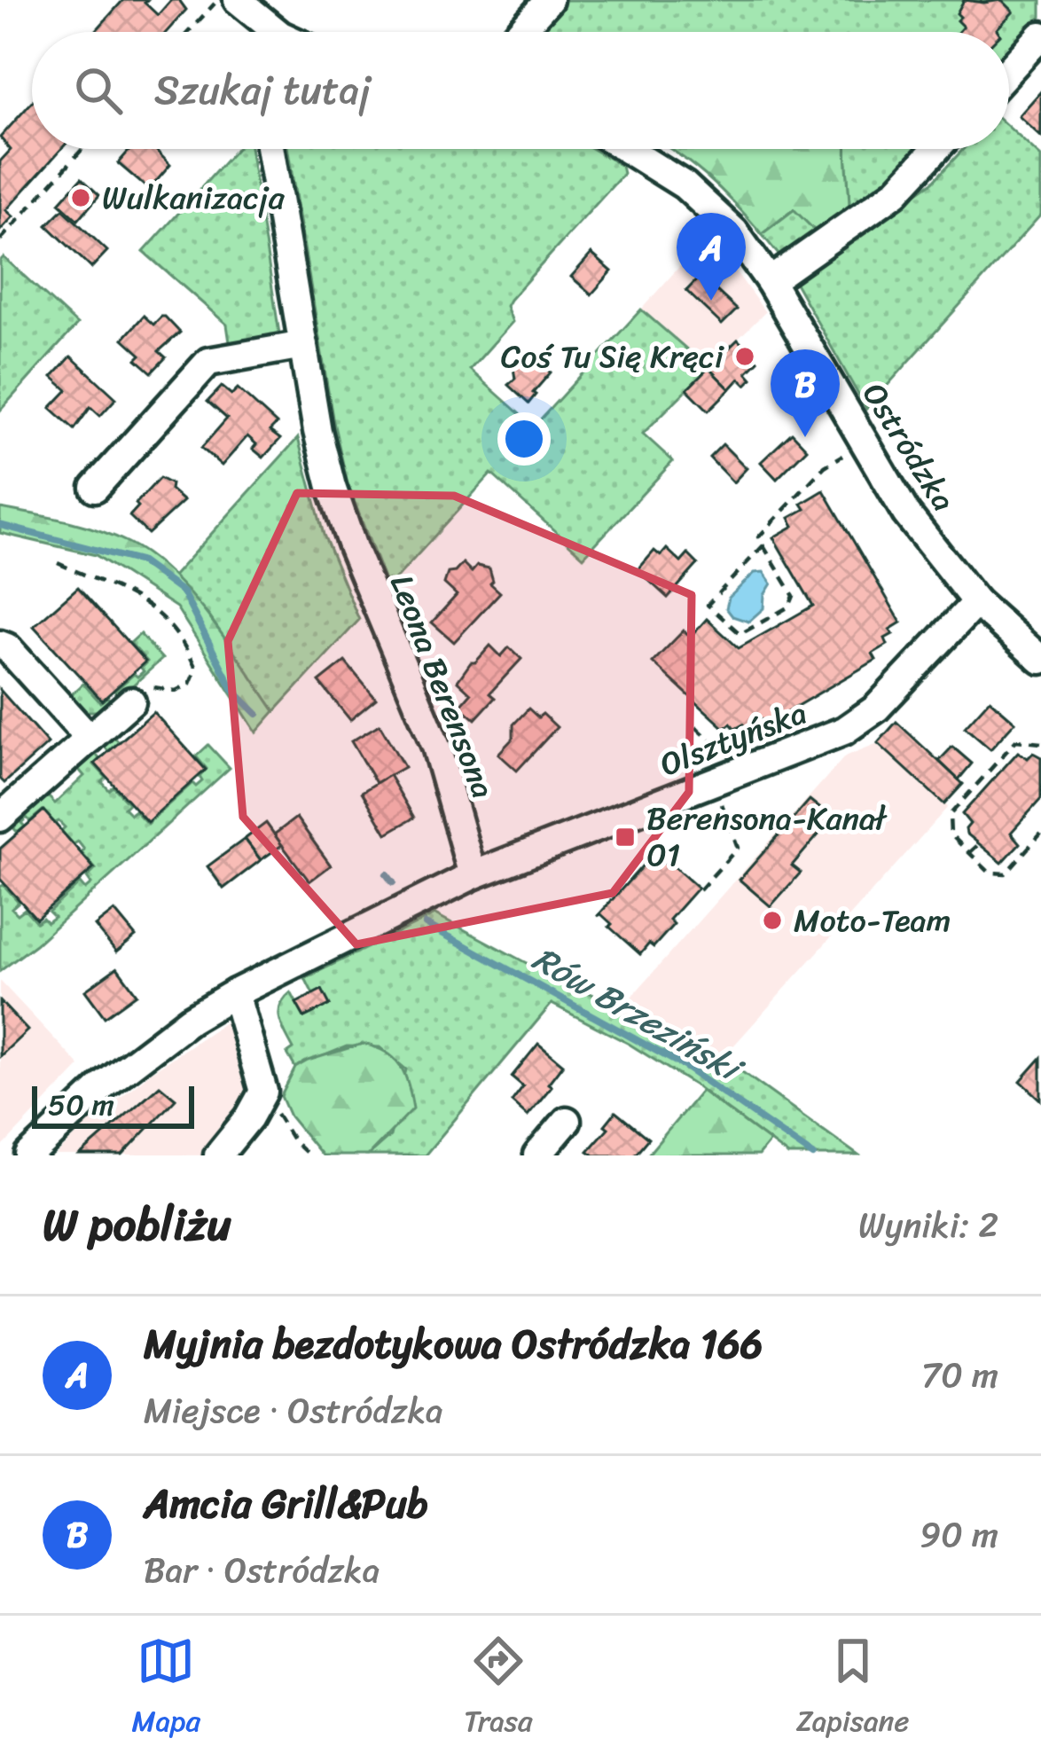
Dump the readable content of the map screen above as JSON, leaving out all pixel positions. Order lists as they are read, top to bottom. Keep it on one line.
{"streets":{"street":["Ostródzka","Leona Berensona","Olsztyńska"]},"crossings":[["Ostródzka","Olsztyńska"],["Leona Berensona","Olsztyńska"]],"water":["Rów Brzeziński"],"places":{"other":["Wulkanizacja","Coś Tu Się Kręci","Moto-Team"],"transit":["Berensona-Kanał 01"]},"scale_bar":"50 m","page":{"search":"Szukaj tutaj","pins":["A","B"],"scale":"50 m","heading":["W pobliżu","Wyniki: 2"],"list":[{"mark":"A","name":"Myjnia bezdotykowa Ostródzka 166","note":"Miejsce · Ostródzka","value":"70 m"},{"mark":"B","name":"Amcia Grill&Pub","note":"Bar · Ostródzka","value":"90 m"}],"nav":["Mapa","Trasa","Zapisane"]}}
